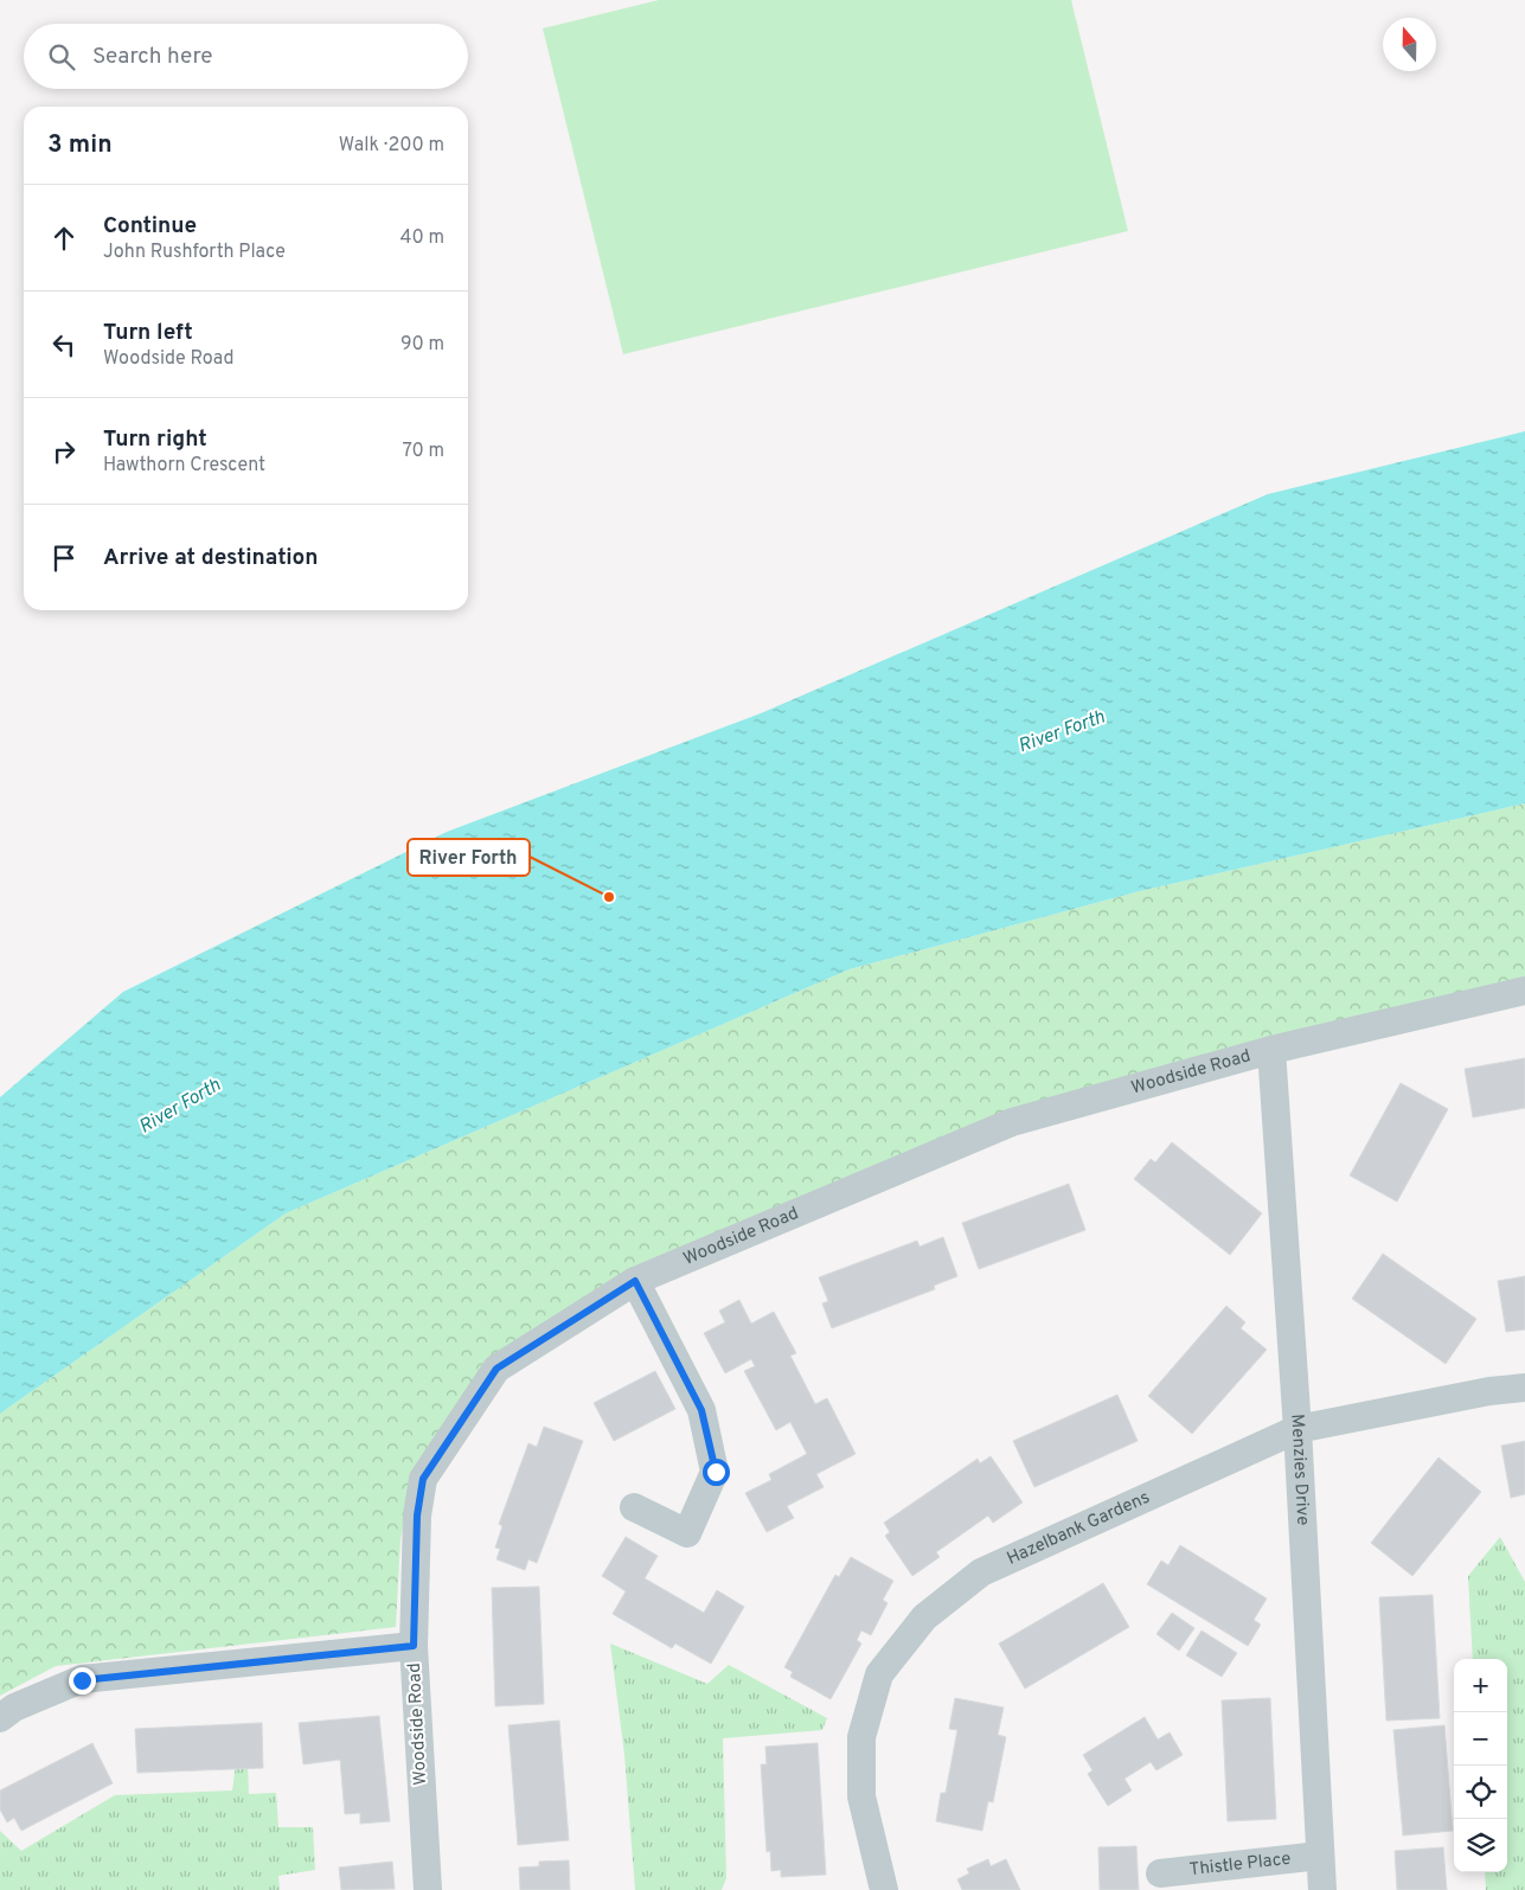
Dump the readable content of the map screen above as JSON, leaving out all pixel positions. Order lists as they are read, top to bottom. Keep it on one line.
{"streets":{"street":["Woodside Road","Menzies Drive","Hazelbank Gardens","Thistle Place"]},"crossings":[["Woodside Road","Menzies Drive"],["Menzies Drive","Hazelbank Gardens"],["Menzies Drive","Thistle Place"]],"water":["River Forth"],"places":["River Forth"],"north":"top","page":{"search":"Search here","heading":["3 min","Walk · 200 m"],"list":[["Continue","John Rushforth Place","40 m"],["Turn left","Woodside Road","90 m"],["Turn right","Hawthorn Crescent","70 m"],"Arrive at destination"],"map_buttons":["+","−"]}}
